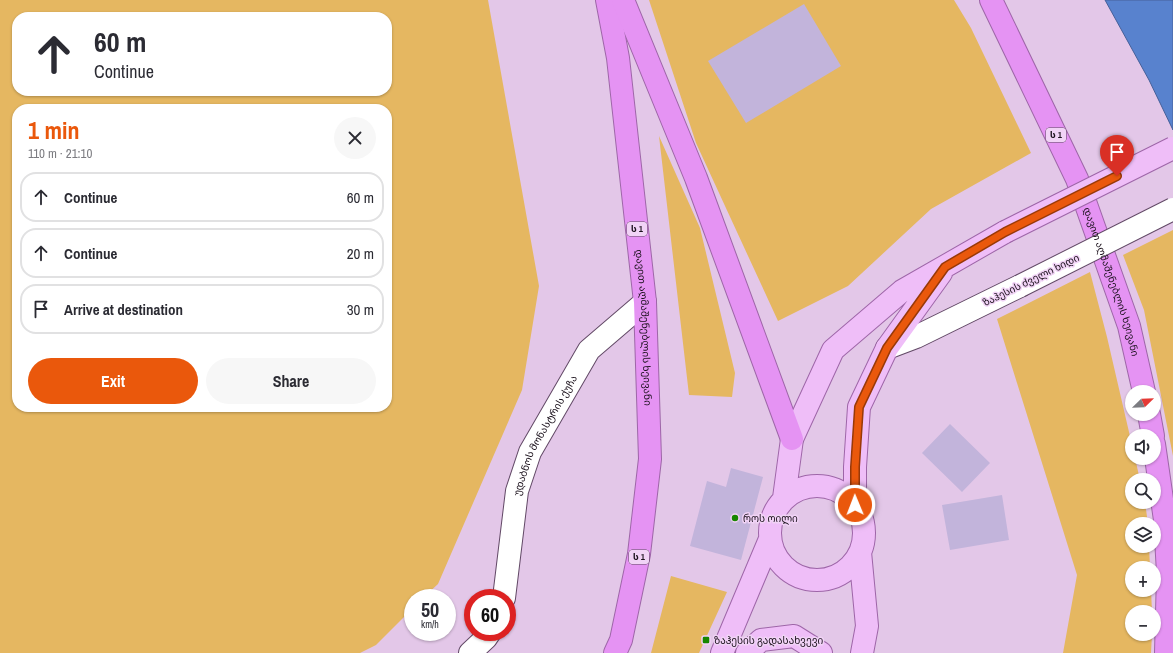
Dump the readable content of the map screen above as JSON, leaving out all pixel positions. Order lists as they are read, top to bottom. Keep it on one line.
{"streets":{"highway":["ს 1","დავით აღმაშენებლის ხეივანი"],"street":["ზაჰესის ძველი ხიდი","უდაბნოს მონასტრის ქუჩა"]},"crossings":[["დავით აღმაშენებლის ხეივანი","უდაბნოს მონასტრის ქუჩა"]],"places":{"other":["როს ოილი"],"transit":["ზაჰესის გადასახვევი"]},"north":"top right","page":{"turn":["60 m","Continue"],"heading":["1 min","110 m · 21:10"],"list":[{"name":"Continue","value":"60 m"},{"name":"Continue","value":"20 m"},{"name":"Arrive at destination","value":"30 m"}],"buttons":["Exit","Share"],"map_buttons":["+","−"],"speed":"50 km/h","limit":"60"}}
